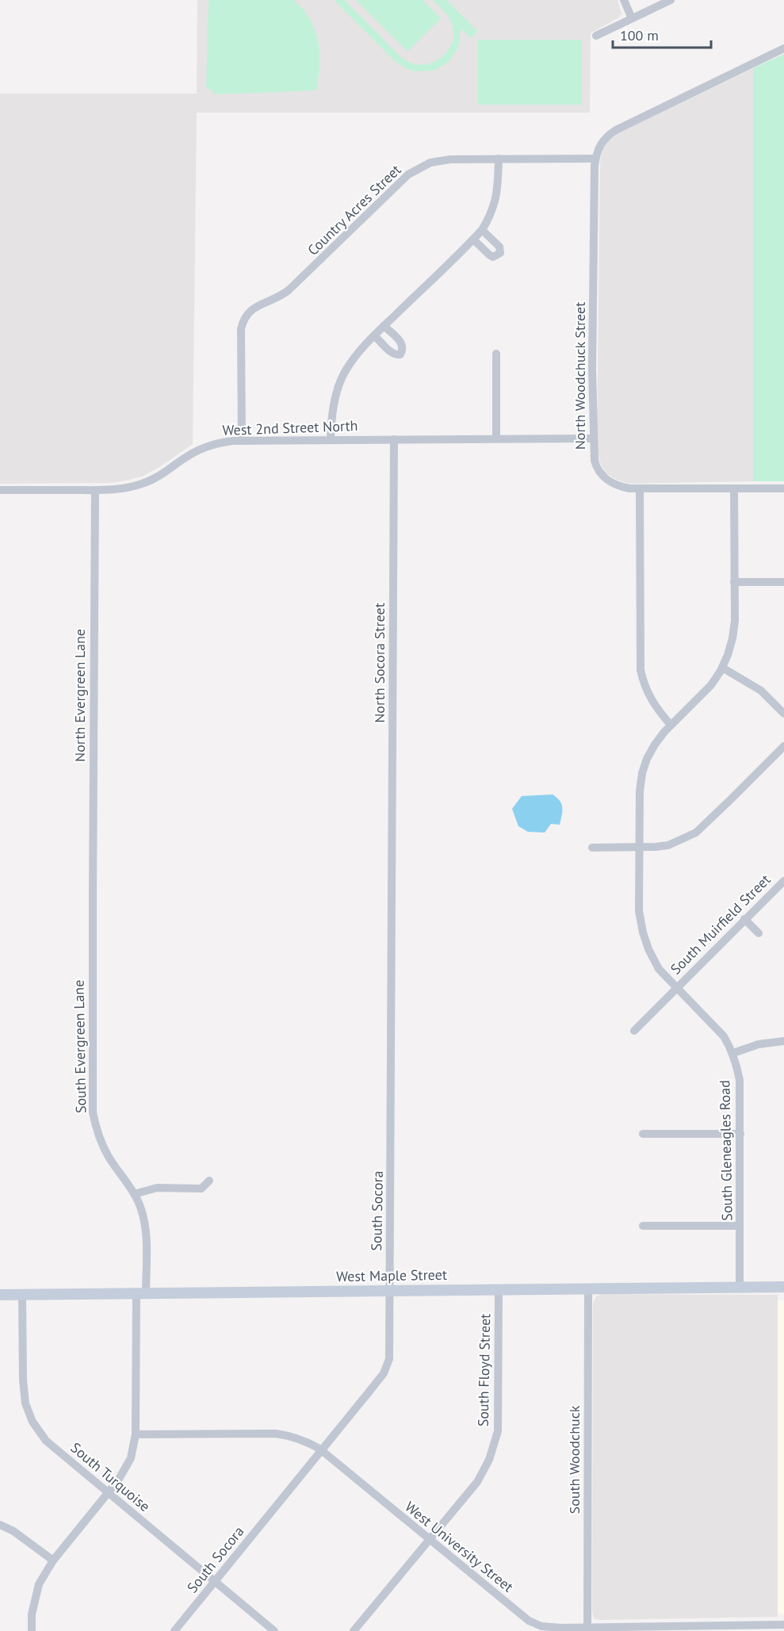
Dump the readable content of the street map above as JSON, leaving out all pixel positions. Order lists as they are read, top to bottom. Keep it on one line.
{"streets":{"main road":["West Maple Street"],"street":["Country Acres Street","North Woodchuck Street","West 2nd Street North","North Socora Street","North Evergreen Lane","South Muirfield Street","South Evergreen Lane","South Gleneagles Road","South Socora","South Floyd Street","South Woodchuck","South Turquoise","West University Street"]},"crossings":[["Country Acres Street","North Woodchuck Street"],["Country Acres Street","West 2nd Street North"],["North Woodchuck Street","West 2nd Street North"],["West 2nd Street North","North Socora Street"],["West 2nd Street North","North Evergreen Lane"],["North Socora Street","South Socora"],["North Evergreen Lane","South Evergreen Lane"],["South Muirfield Street","South Gleneagles Road"],["South Evergreen Lane","West Maple Street"],["South Evergreen Lane","South Turquoise"],["South Evergreen Lane","West University Street"],["South Gleneagles Road","West Maple Street"],["South Socora","West Maple Street"],["South Socora","South Turquoise"],["South Socora","West University Street"],["West Maple Street","South Floyd Street"],["West Maple Street","South Woodchuck"],["West Maple Street","South Turquoise"],["South Floyd Street","West University Street"],["South Woodchuck","West University Street"]],"scale_bar":"100 m"}
